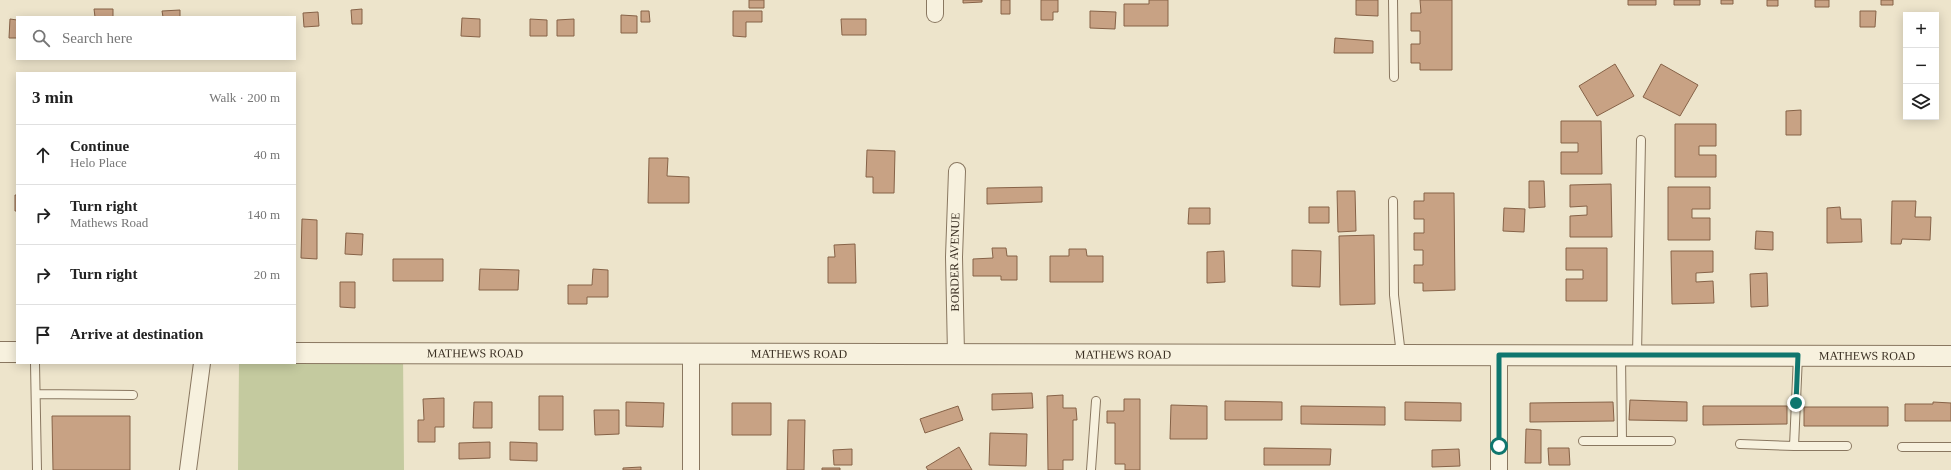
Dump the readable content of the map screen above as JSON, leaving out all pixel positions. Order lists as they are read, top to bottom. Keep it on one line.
{"streets":{"street":["BORDER AVENUE","MATHEWS ROAD"]},"crossings":[["BORDER AVENUE","MATHEWS ROAD"]],"page":{"map_buttons":["+","−"],"search":"Search here","heading":["3 min","Walk · 200 m"],"list":[["Continue","Helo Place","40 m"],["Turn right","Mathews Road","140 m"],["Turn right","20 m"],"Arrive at destination"]}}
